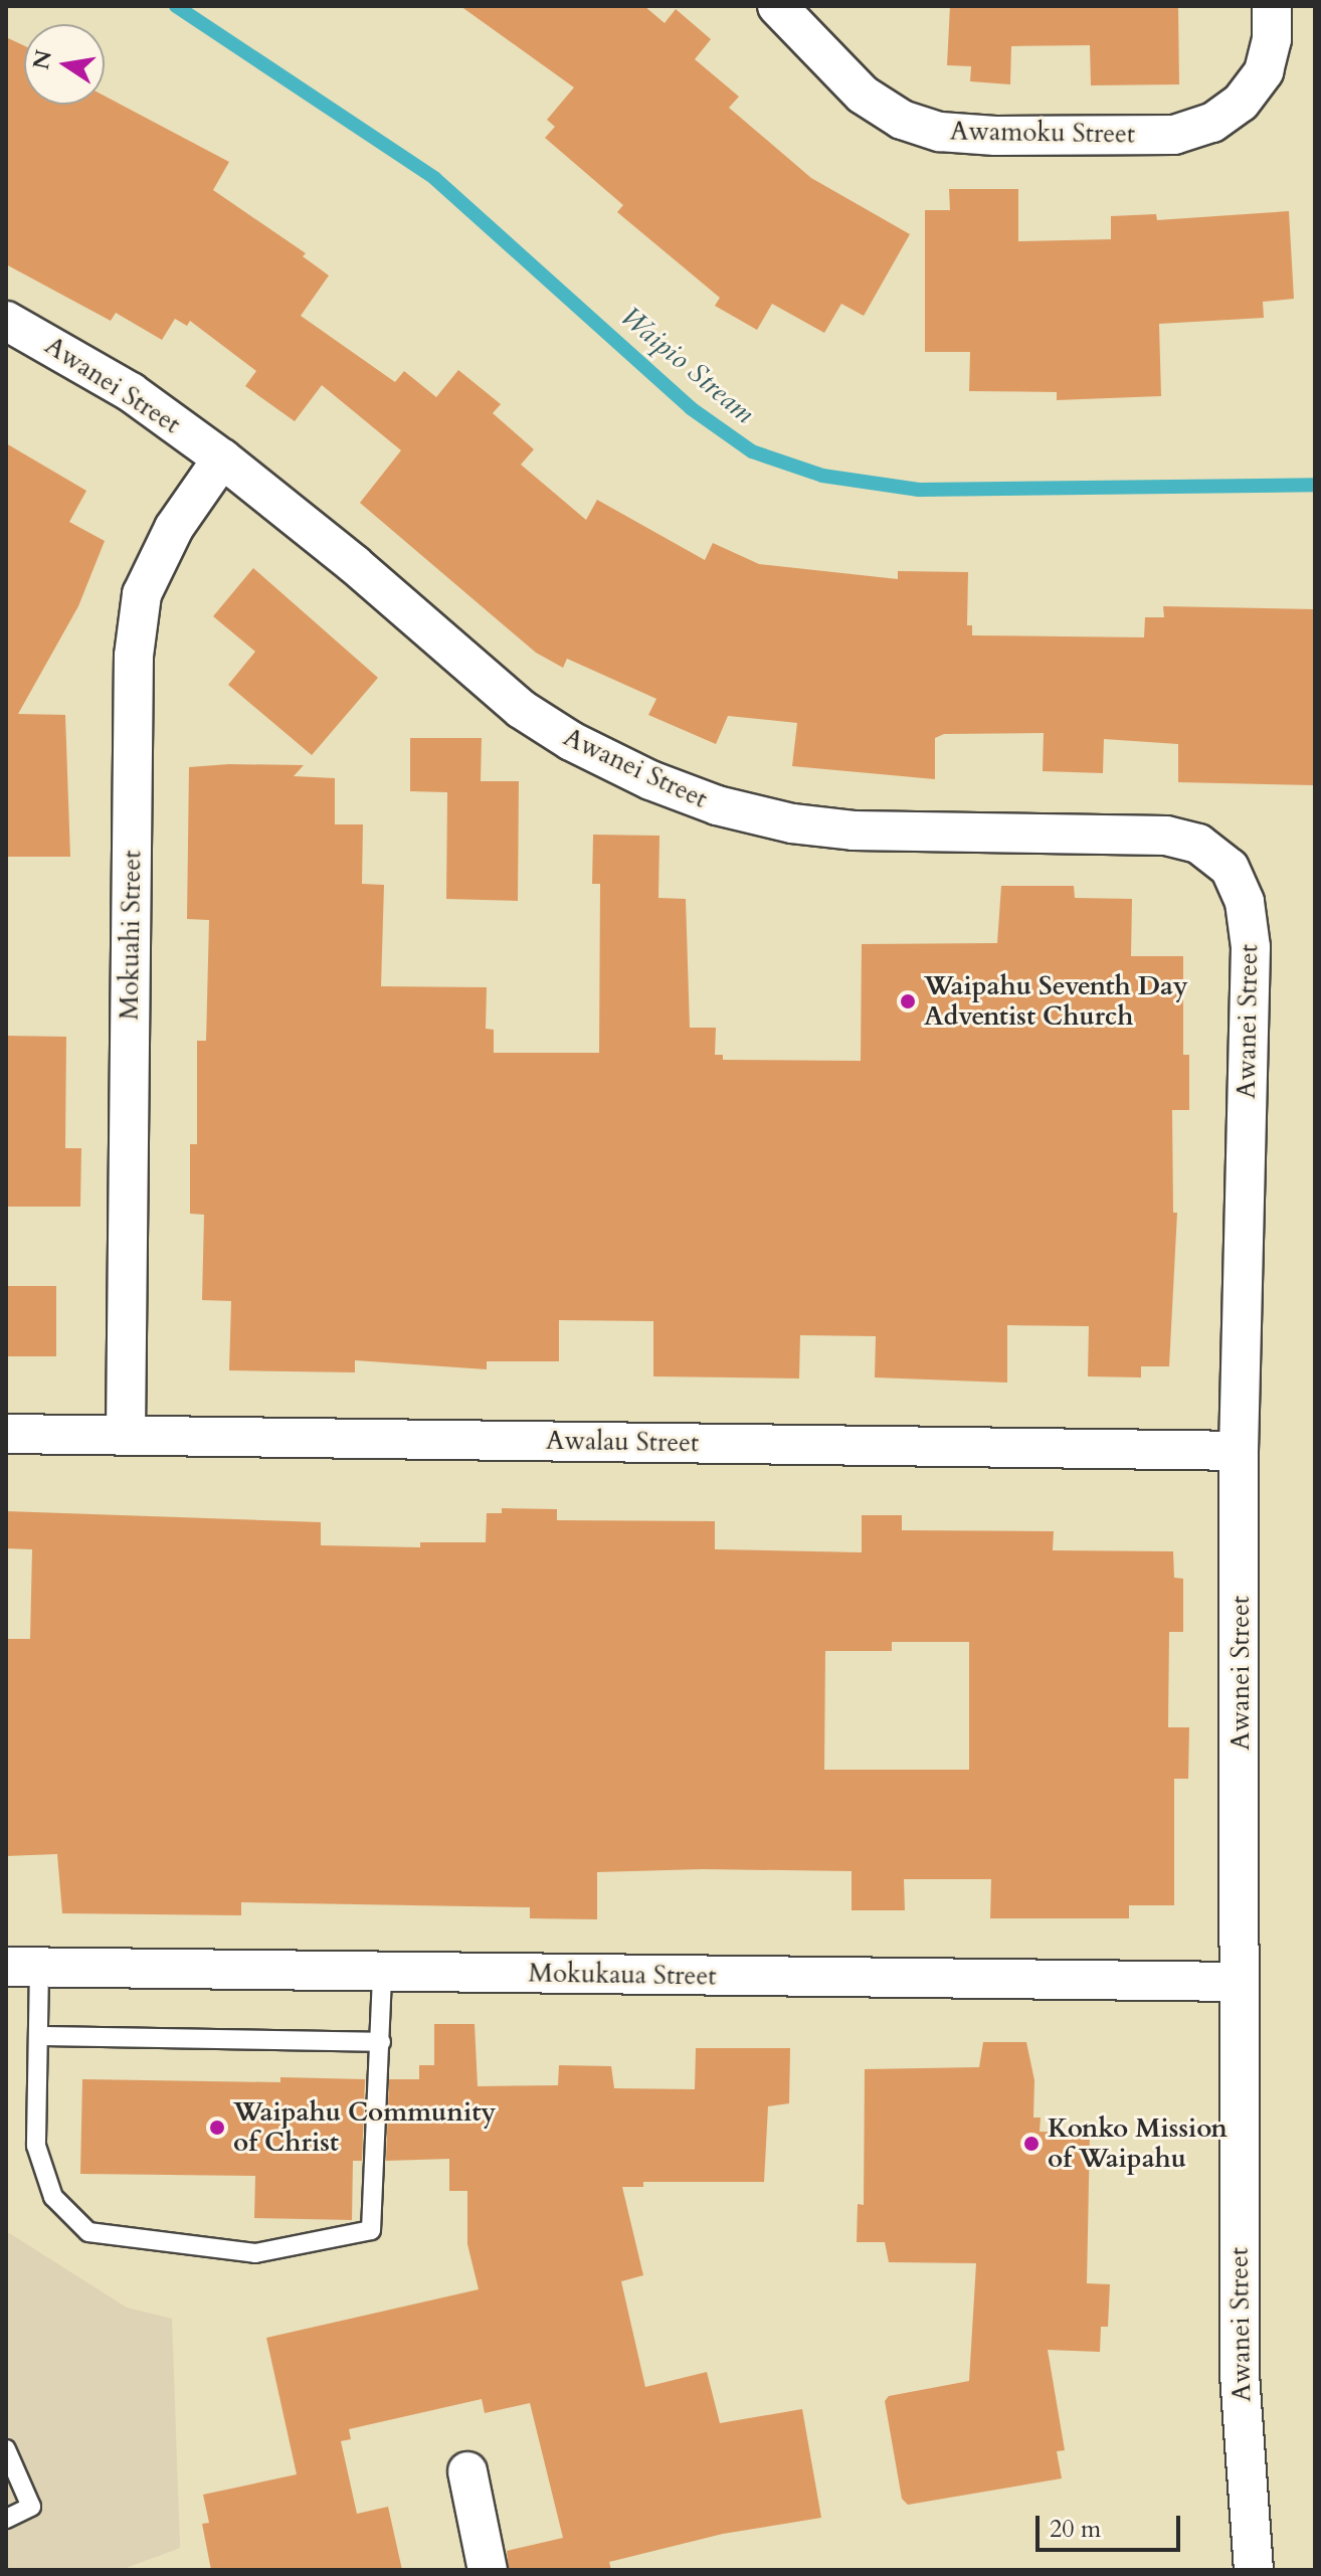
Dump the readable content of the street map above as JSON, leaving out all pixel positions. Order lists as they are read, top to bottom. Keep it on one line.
{"streets":{"street":["Awamoku Street","Awanei Street","Mokuahi Street","Awalau Street","Mokukaua Street"]},"crossings":[["Awanei Street","Mokuahi Street"],["Awanei Street","Awalau Street"],["Awanei Street","Mokukaua Street"],["Mokuahi Street","Awalau Street"]],"water":["Waipio Stream"],"places":["Waipahu Seventh Day Adventist Church","Waipahu Community of Christ","Konko Mission of Waipahu"],"scale_bar":"20 m","north":"left"}
